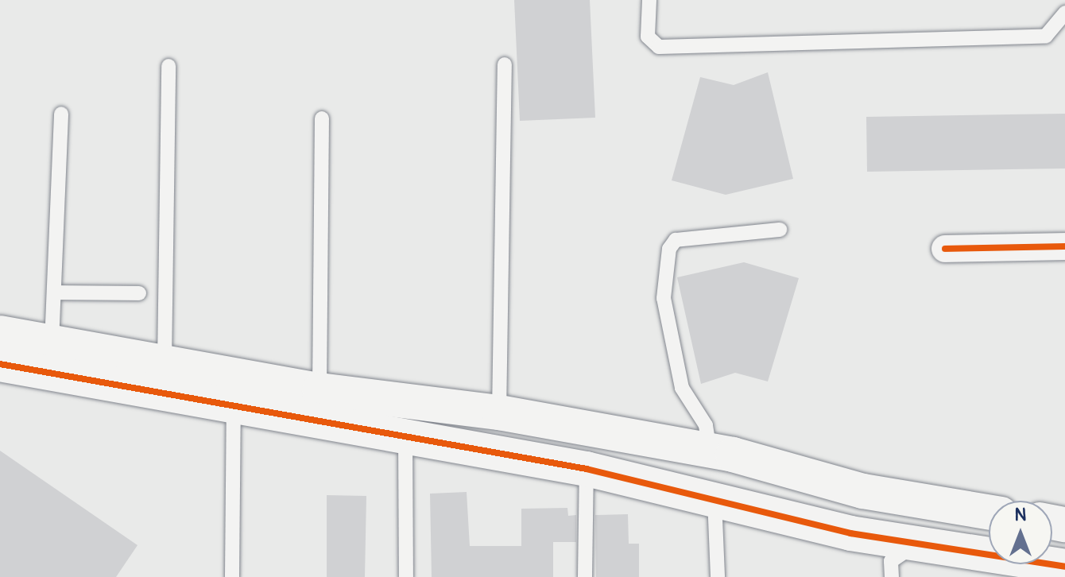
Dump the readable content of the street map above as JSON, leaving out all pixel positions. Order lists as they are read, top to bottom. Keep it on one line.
{"north":"top"}
